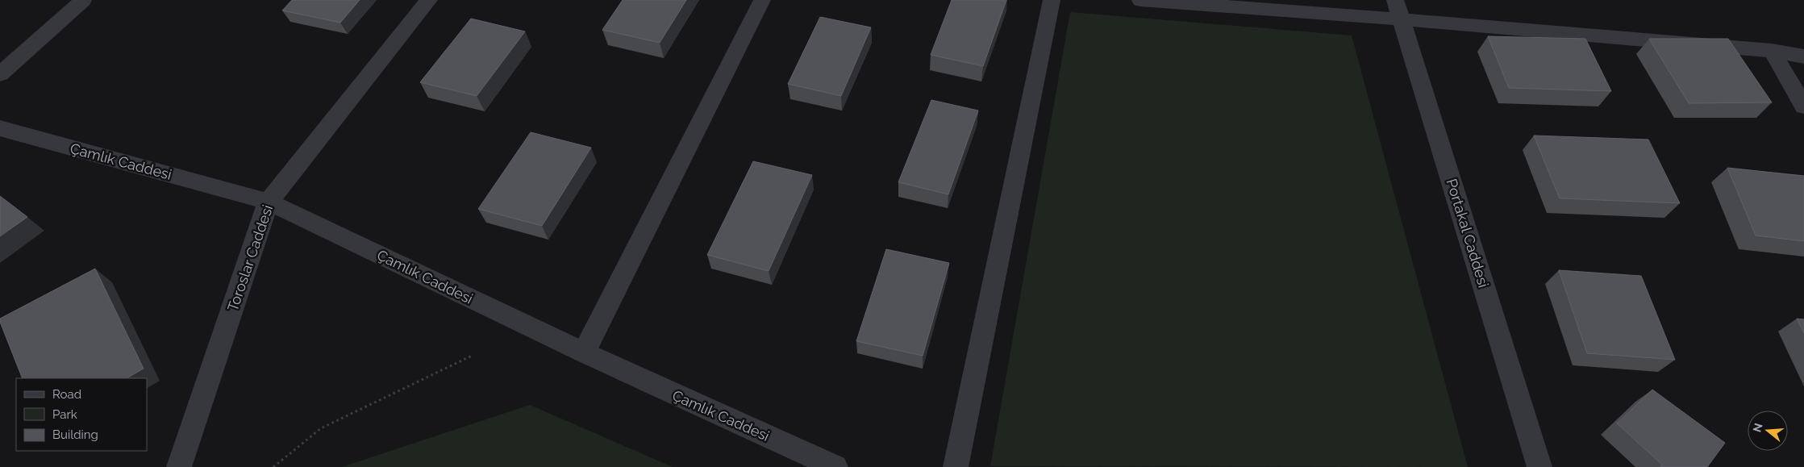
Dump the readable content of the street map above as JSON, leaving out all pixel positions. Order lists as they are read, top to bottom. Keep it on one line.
{"streets":{"street":["Çamlık Caddesi","Portakal Caddesi","Toroslar Caddesi"]},"crossings":[["Çamlık Caddesi","Toroslar Caddesi"]],"legend":["Road","Park","Building"],"north":"left"}
